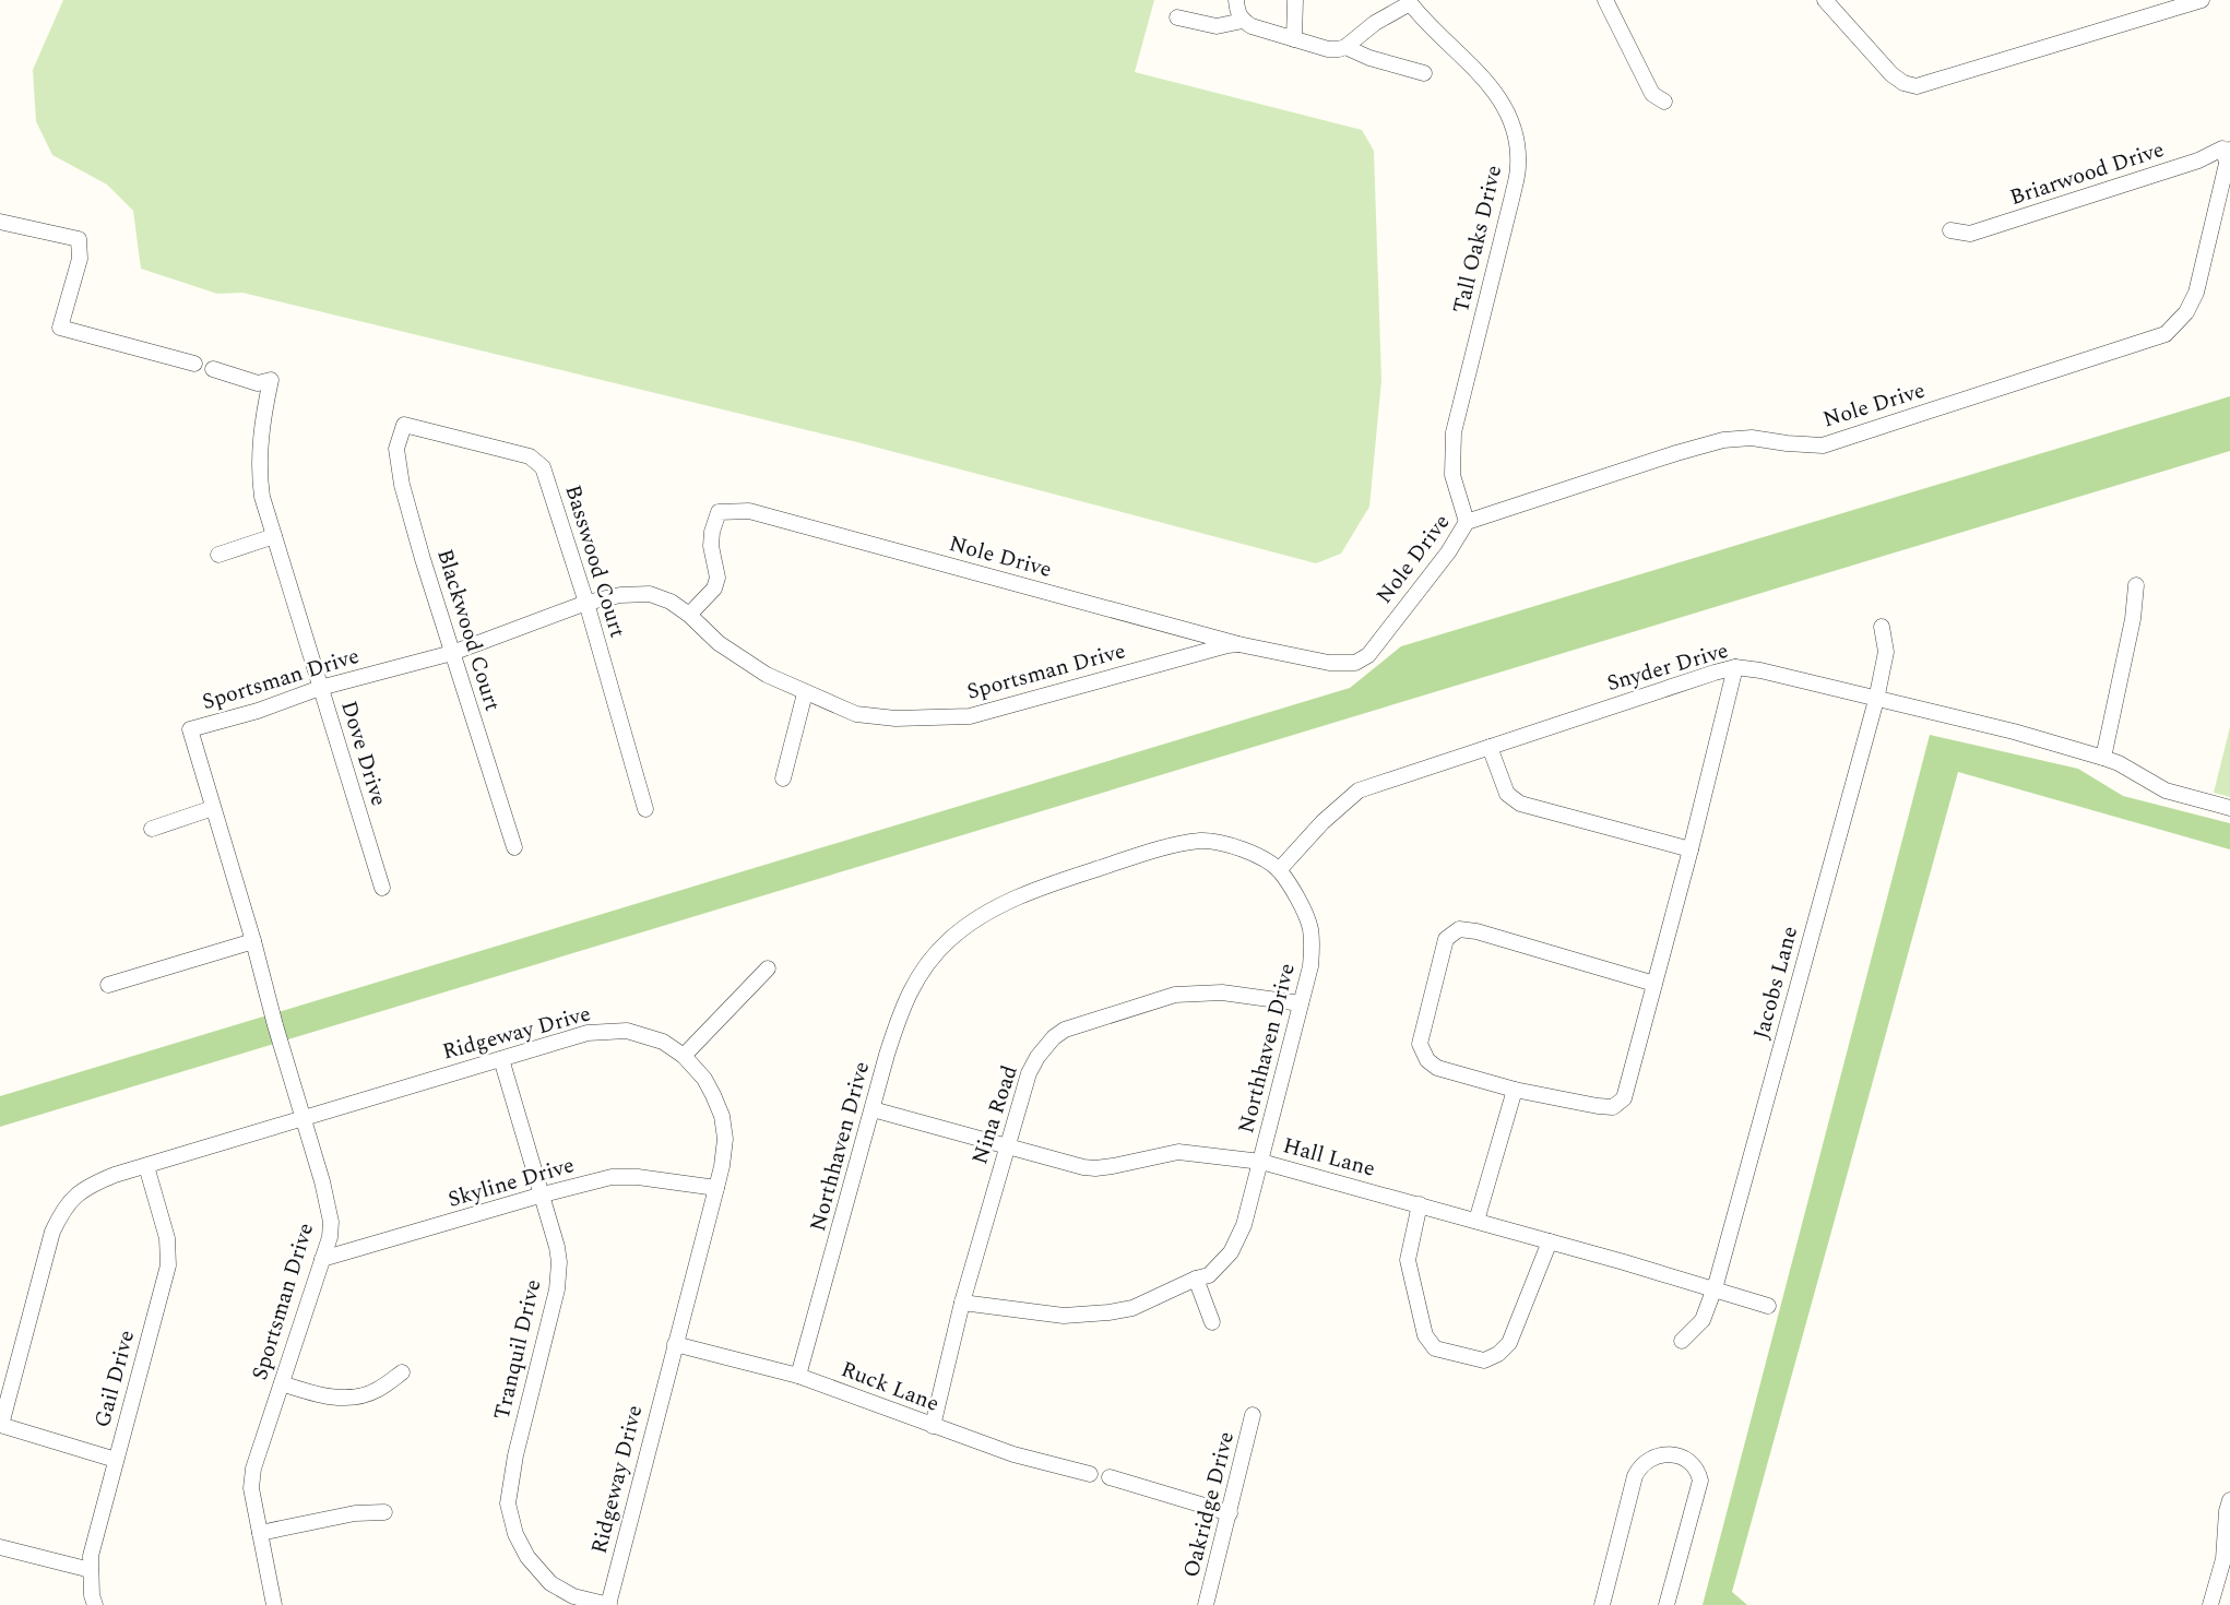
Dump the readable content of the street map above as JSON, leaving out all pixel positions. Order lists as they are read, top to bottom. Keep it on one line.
{"streets":{"street":["Briarwood Drive","Tall Oaks Drive","Nole Drive","Basswood Court","Blackwood Court","Snyder Drive","Sportsman Drive","Dove Drive","Jacobs Lane","Ridgeway Drive","Northhaven Drive","Nina Road","Hall Lane","Skyline Drive","Tranquil Drive","Gail Drive","Ruck Lane","Oakridge Drive"]},"crossings":[["Briarwood Drive","Nole Drive"],["Tall Oaks Drive","Nole Drive"],["Nole Drive","Sportsman Drive"],["Basswood Court","Blackwood Court"],["Basswood Court","Sportsman Drive"],["Blackwood Court","Sportsman Drive"],["Snyder Drive","Jacobs Lane"],["Snyder Drive","Northhaven Drive"],["Sportsman Drive","Dove Drive"],["Sportsman Drive","Ridgeway Drive"],["Sportsman Drive","Skyline Drive"],["Jacobs Lane","Hall Lane"],["Ridgeway Drive","Skyline Drive"],["Ridgeway Drive","Tranquil Drive"],["Ridgeway Drive","Gail Drive"],["Ridgeway Drive","Ruck Lane"],["Northhaven Drive","Nina Road"],["Northhaven Drive","Hall Lane"],["Northhaven Drive","Ruck Lane"],["Nina Road","Hall Lane"],["Nina Road","Ruck Lane"],["Skyline Drive","Tranquil Drive"]]}
